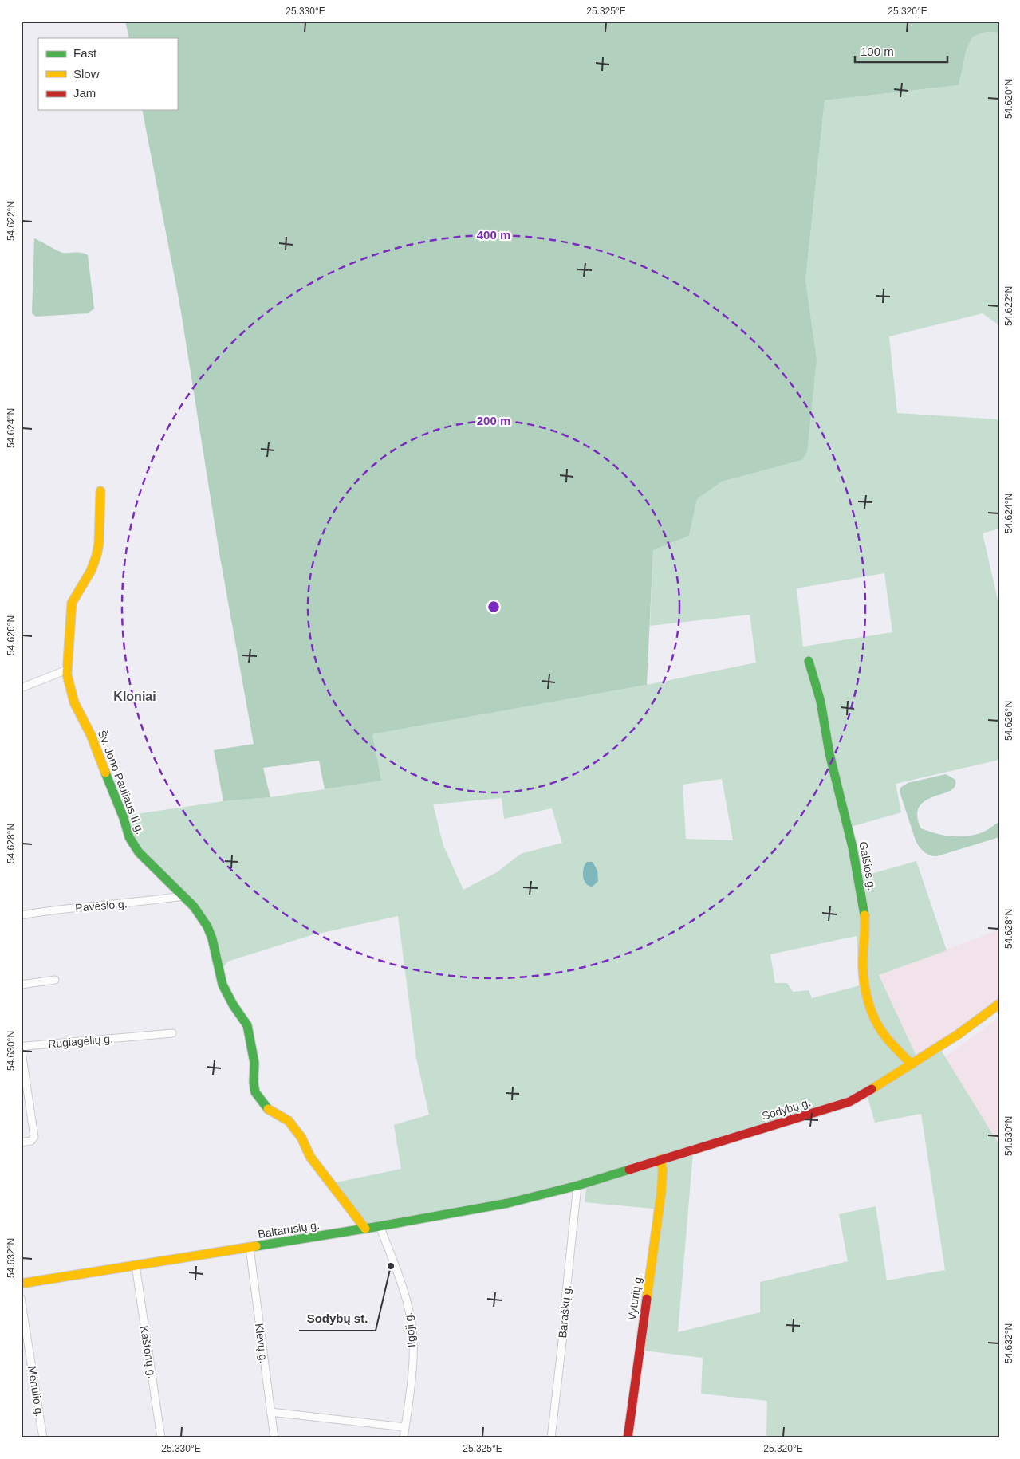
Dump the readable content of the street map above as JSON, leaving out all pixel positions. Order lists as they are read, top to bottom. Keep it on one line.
{"streets":{"street":["Šv. Jono Pauliaus II g.","Galšios g.","Pavėsio g.","Rugiagėlių g.","Sodybų g.","Baltarusių g.","Vyturių g.","Baraškų g.","Ilgoji g.","Klevų g.","Kaštonų g.","Mėnulio g."]},"crossings":[["Šv. Jono Pauliaus II g.","Pavėsio g."],["Šv. Jono Pauliaus II g.","Baltarusių g."],["Galšios g.","Sodybų g."],["Sodybų g.","Baltarusių g."],["Sodybų g.","Vyturių g."],["Sodybų g.","Baraškų g."],["Baltarusių g.","Ilgoji g."],["Baltarusių g.","Klevų g."],["Baltarusių g.","Kaštonų g."]],"districts":["Kloniai"],"places":["Sodybų st."],"legend":["Fast","Slow","Jam"],"scale_bar":"100 m","coordinates":["25.330°E","25.325°E","25.320°E","54.620°N","54.622°N","54.624°N","54.626°N","54.628°N","54.630°N","54.632°N"],"rings":["400 m","200 m"]}
